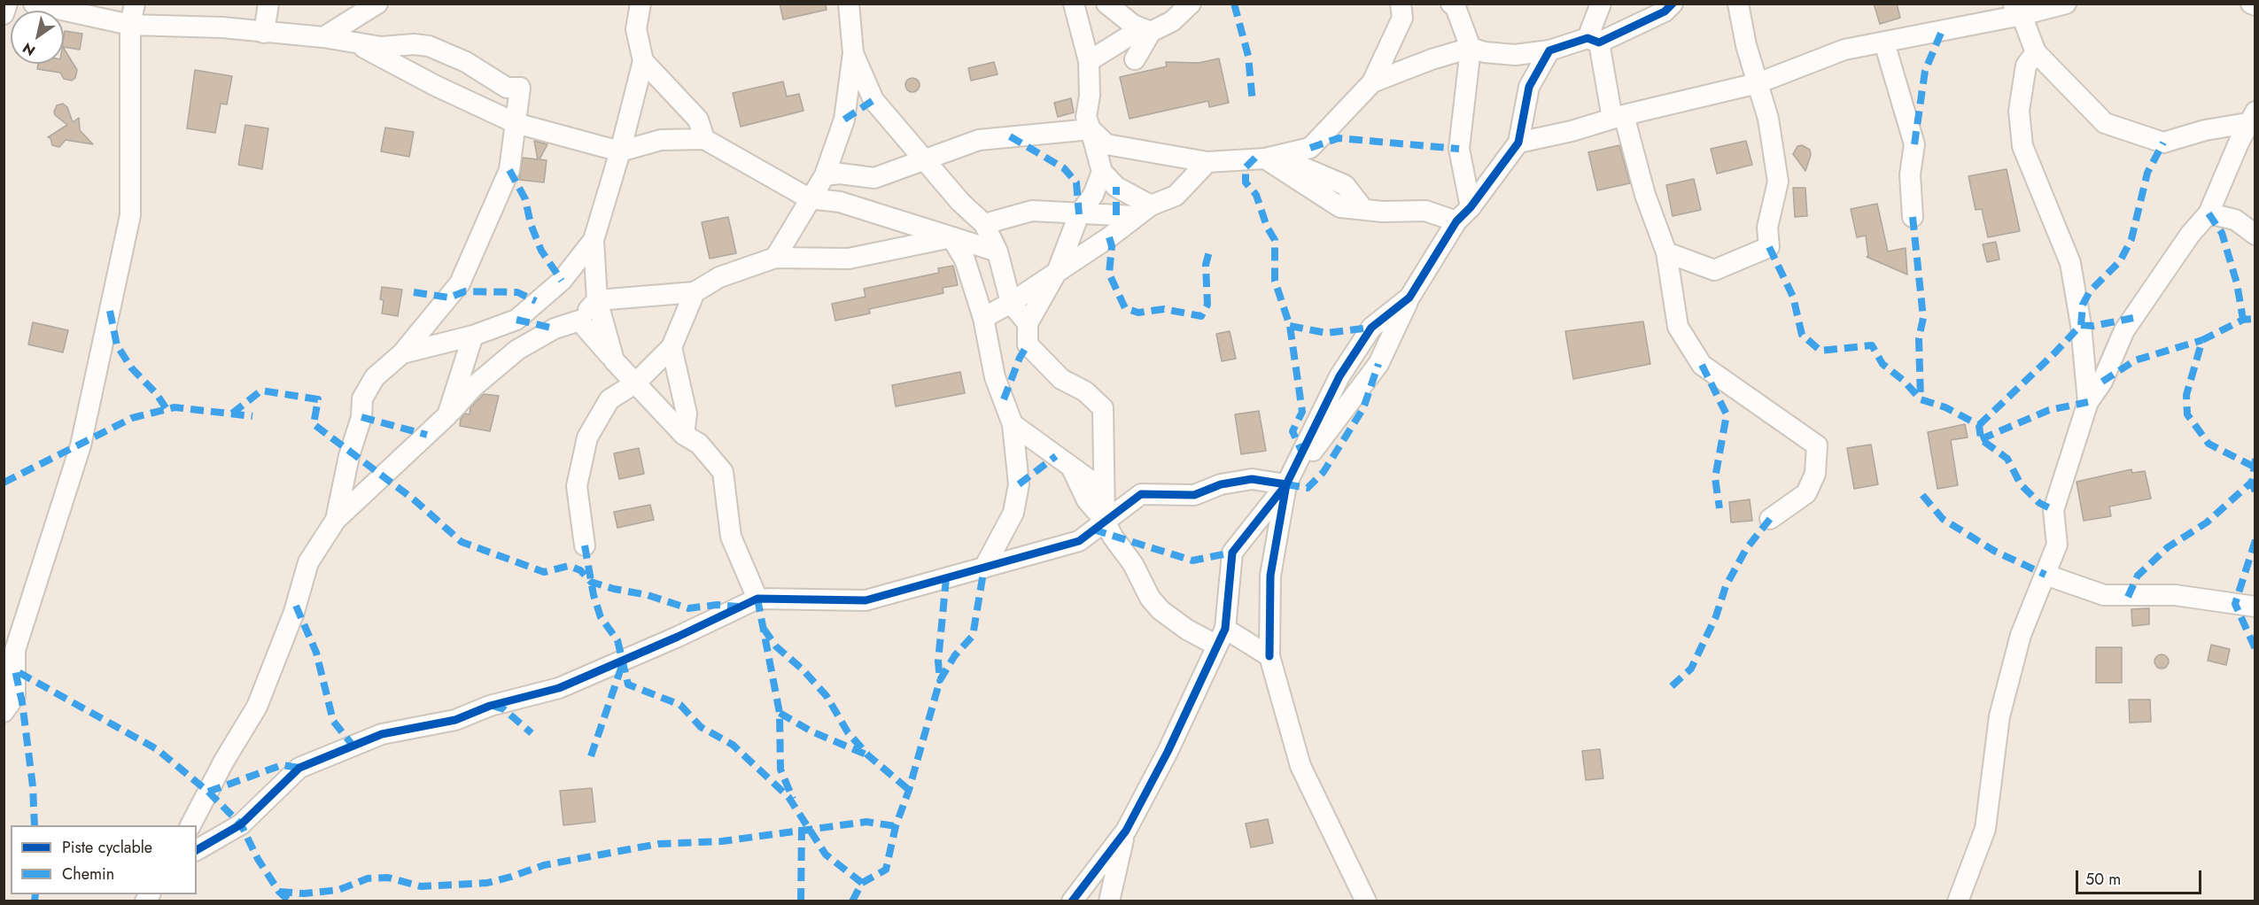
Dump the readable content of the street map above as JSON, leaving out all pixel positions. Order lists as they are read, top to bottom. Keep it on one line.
{"legend":["Piste cyclable","Chemin"],"scale_bar":"50 m","north":"bottom left"}
